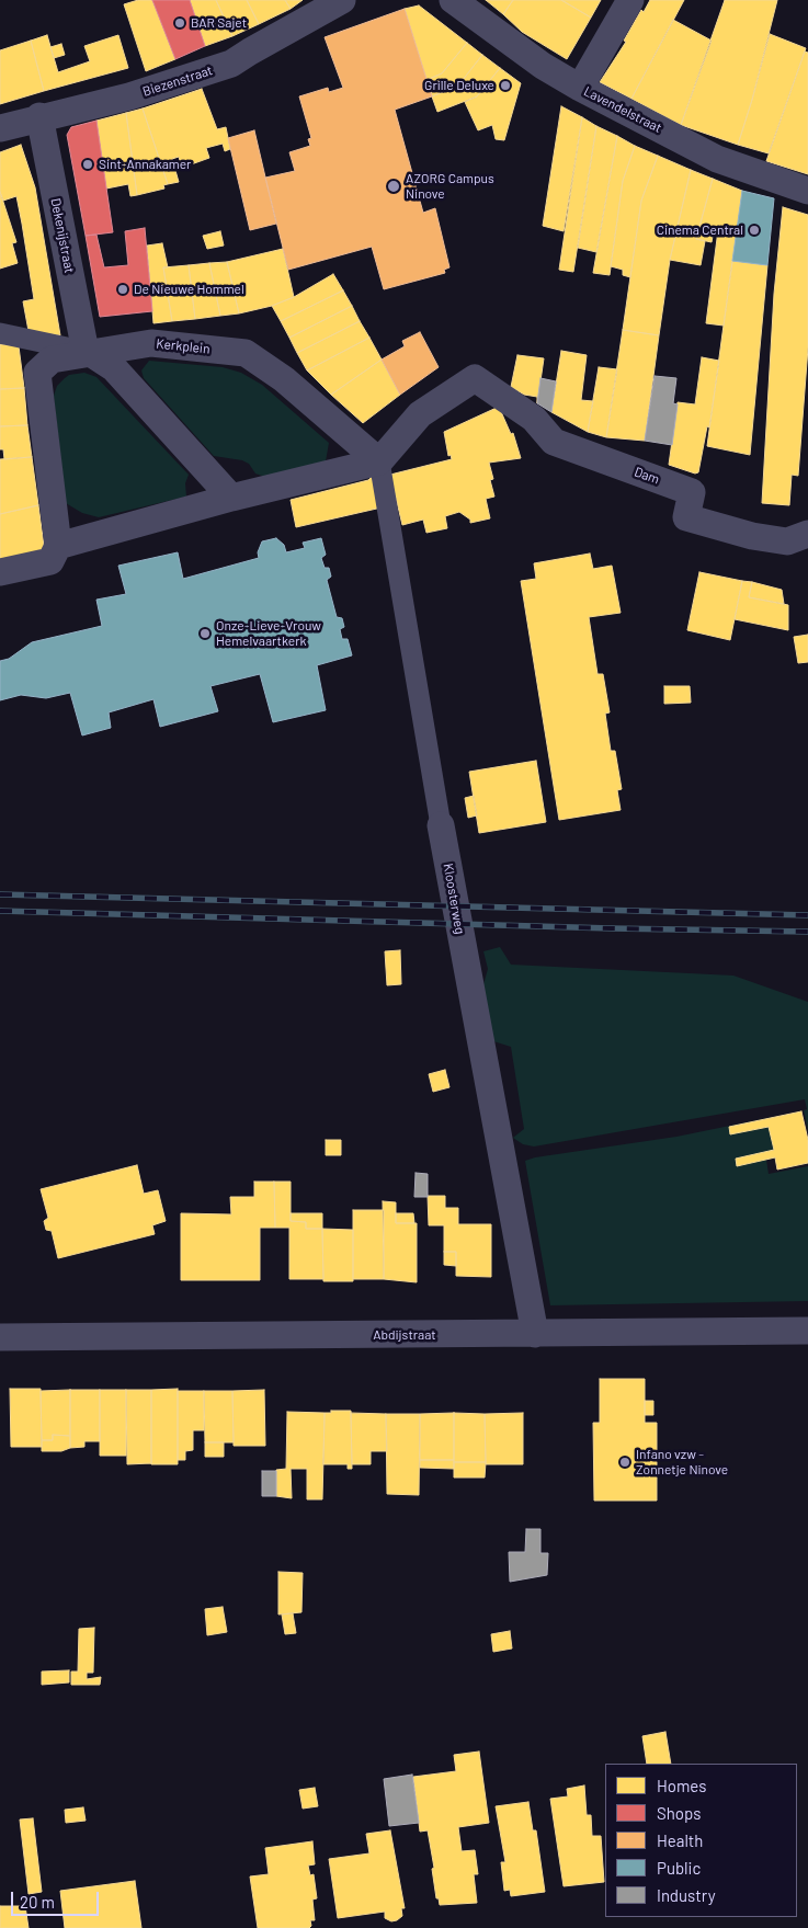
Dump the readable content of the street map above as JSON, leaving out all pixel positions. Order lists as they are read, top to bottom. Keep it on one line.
{"streets":{"street":["Biezenstraat","Lavendelstraat","Dekenijstraat","Kerkplein","Dam","Kloosterweg","Abdijstraat"]},"crossings":[["Biezenstraat","Dekenijstraat"],["Dekenijstraat","Kerkplein"],["Kerkplein","Dam"],["Kerkplein","Kloosterweg"],["Dam","Kloosterweg"],["Kloosterweg","Abdijstraat"]],"places":["BAR Sajet","Grille Deluxe","Sint-Annakamer","AZORG Campus Ninove","Cinema Central","De Nieuwe Hommel","Onze-Lieve-Vrouw Hemelvaartkerk","Infano vzw - Zonnetje Ninove"],"legend":["Homes","Shops","Health","Public","Industry"],"scale_bar":"20 m"}
